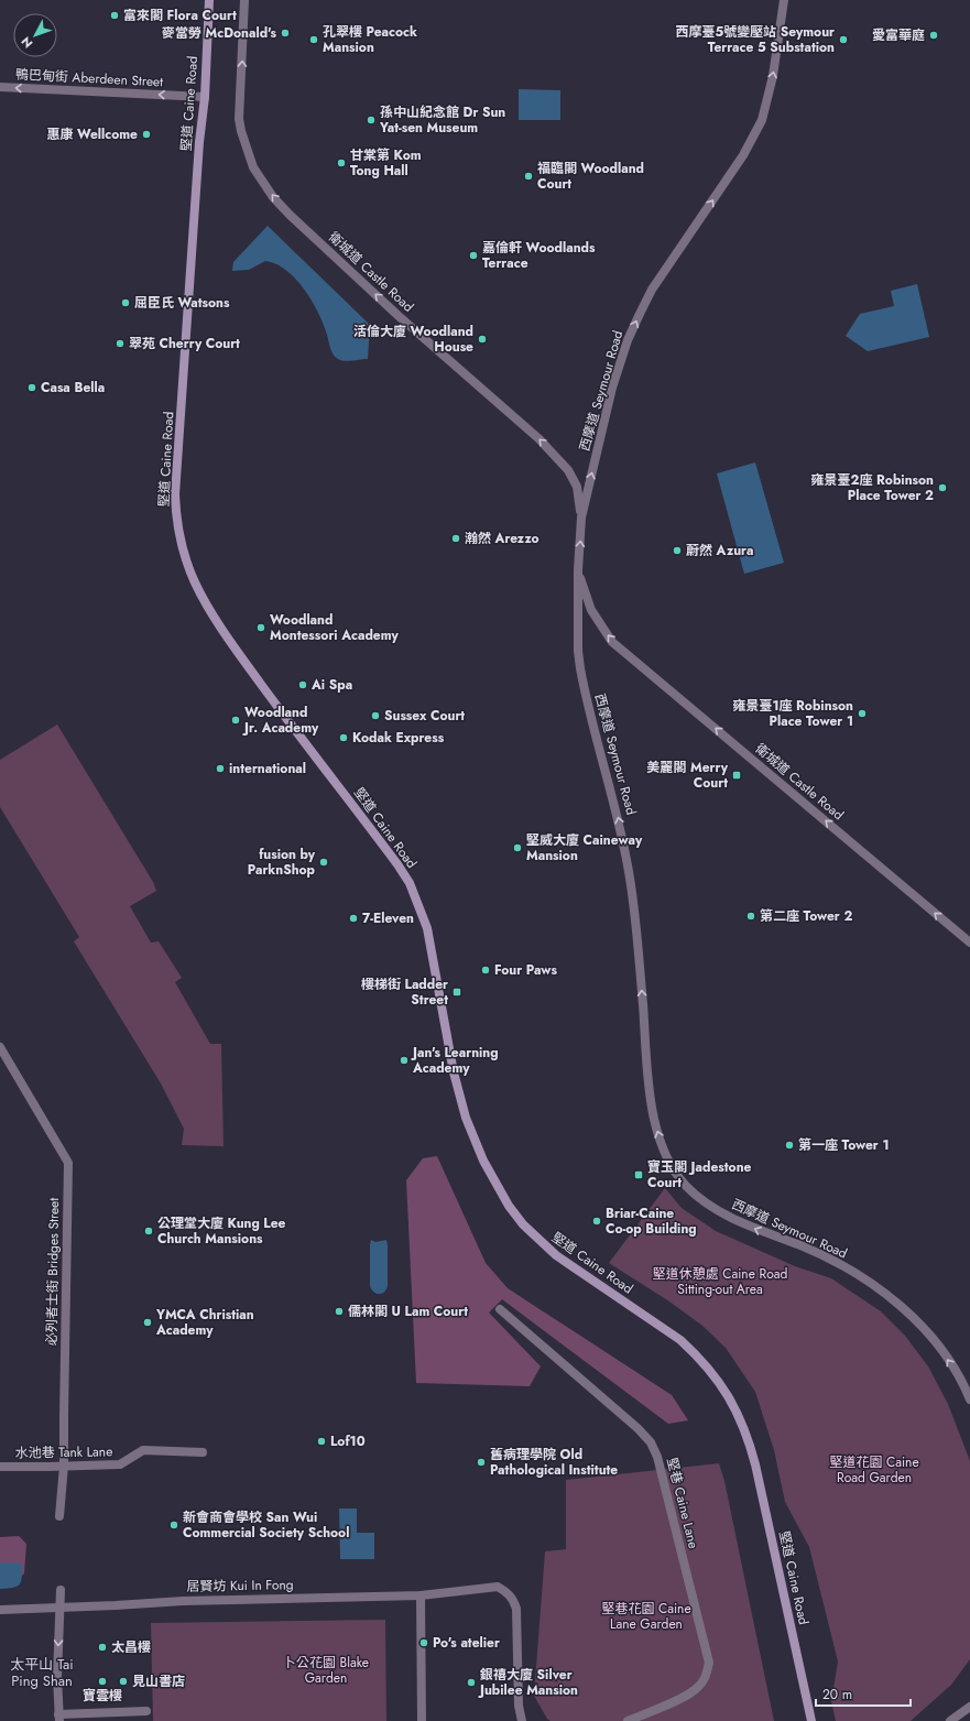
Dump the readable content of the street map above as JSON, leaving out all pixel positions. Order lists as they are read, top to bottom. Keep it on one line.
{"streets":{"main road":["堅道 Caine Road"],"street":["鴨巴甸街 Aberdeen Street","衛城道 Castle Road","西摩道 Seymour Road","必列者士街 Bridges Street","水池巷 Tank Lane","堅巷 Caine Lane","居賢坊 Kui In Fong"]},"crossings":[["鴨巴甸街 Aberdeen Street","堅道 Caine Road"],["衛城道 Castle Road","西摩道 Seymour Road"],["必列者士街 Bridges Street","水池巷 Tank Lane"]],"one_way":["鴨巴甸街 Aberdeen Street","衛城道 Castle Road","西摩道 Seymour Road"],"districts":["太平山 Tai Ping Shan"],"parks":["堅道休憩處 Caine Road Sitting-out Area","堅道花園 Caine Road Garden","堅巷花園 Caine Lane Garden","卜公花園 Blake Garden"],"places":{"other":["富來閣 Flora Court","麥當勞 McDonald's","愛富華庭","孔翠樓 Peacock Mansion","西摩臺5號變壓站 Seymour Terrace 5 Substation","孫中山紀念館 Dr Sun Yat-sen Museum","惠康 Wellcome","甘棠第 Kom Tong Hall","福臨閣 Woodland Court","嘉倫軒 Woodlands Terrace","屈臣氏 Watsons","活倫大廈 Woodland House","翠苑 Cherry Court","Casa Bella","雍景臺2座 Robinson Place Tower 2","瀚然 Arezzo","蔚然 Azura","Woodland Montessori Academy","Ai Spa","雍景臺1座 Robinson Place Tower 1","Sussex Court","Woodland Jr. Academy","Kodak Express","international","堅威大廈 Caineway Mansion","fusion by ParknShop","第二座 Tower 2","7-Eleven","Four Paws","Jan's Learning Academy","第一座 Tower 1","Briar-Caine Co-op Building","公理堂大廈 Kung Lee Church Mansions","儒林閣 U Lam Court","YMCA Christian Academy","Lof10","舊病理學院 Old Pathological Institute","新會商會學校 San Wui Commercial Society School","Po's atelier","太昌樓","寶雲樓","見山書店","銀禧大廈 Silver Jubilee Mansion"],"transit":["美麗閣 Merry Court","樓梯街 Ladder Street","寶玉閣 Jadestone Court"]},"scale_bar":"20 m","north":"bottom left"}
